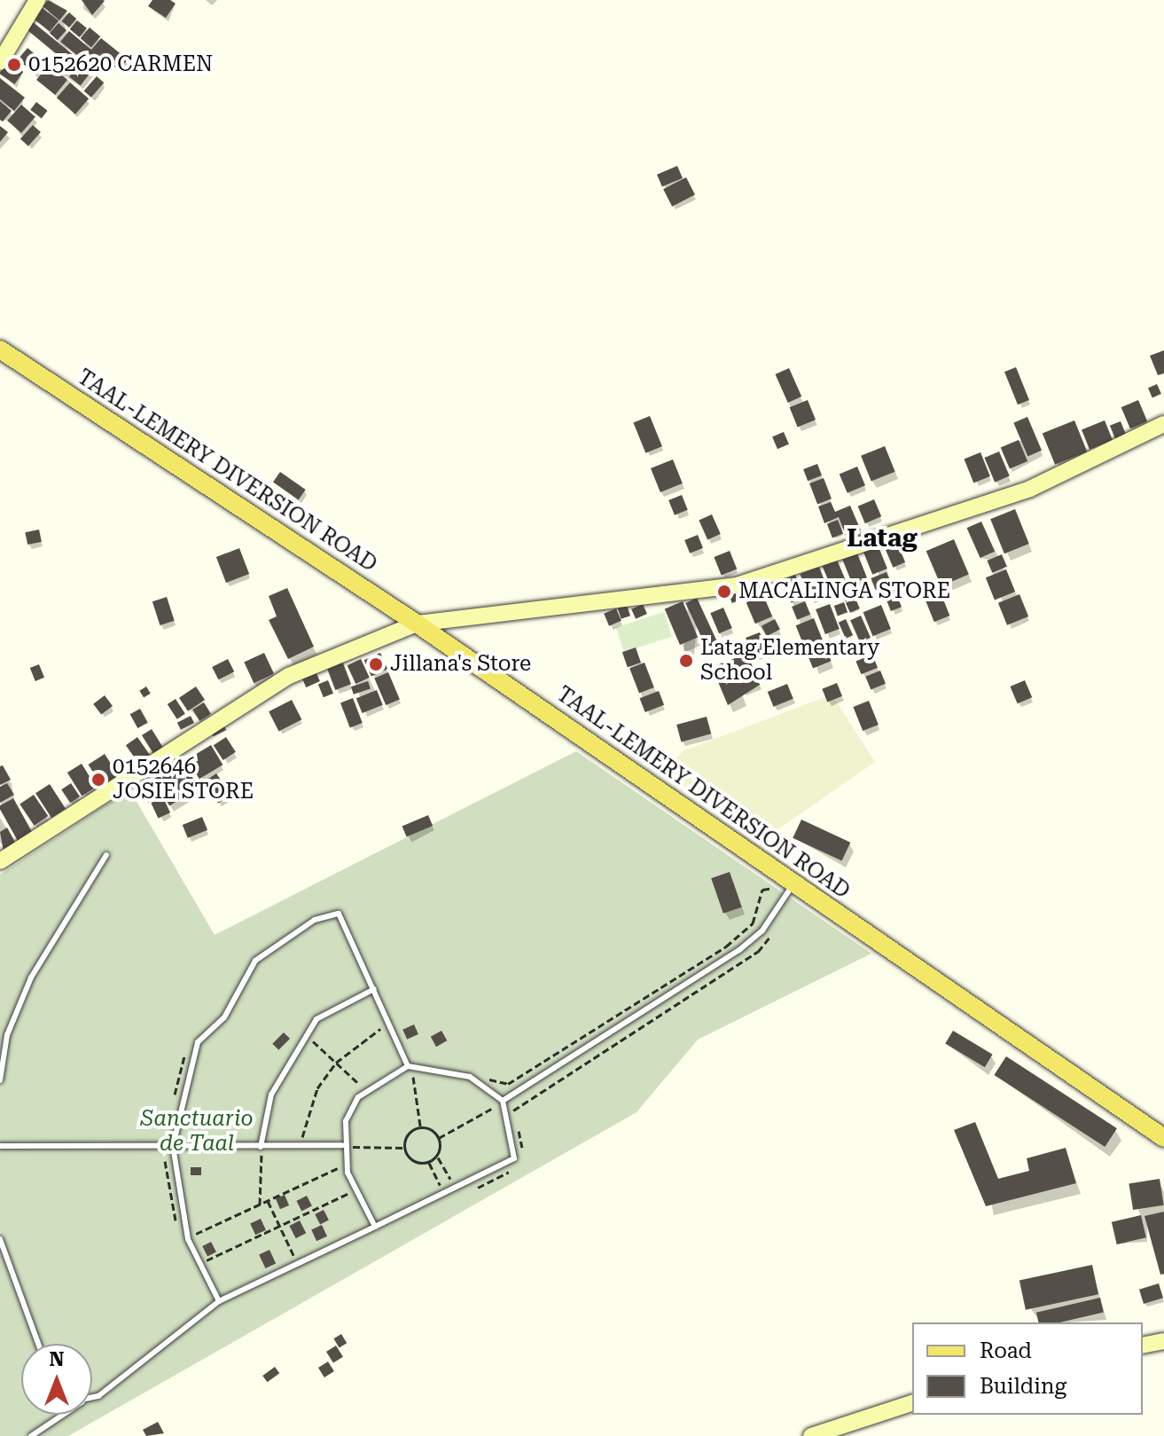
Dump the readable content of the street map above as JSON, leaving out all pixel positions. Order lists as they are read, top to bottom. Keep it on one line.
{"streets":{"main road":["TAAL-LEMERY DIVERSION ROAD"]},"districts":["Latag"],"parks":["Sanctuario de Taal"],"places":["0152620 CARMEN","MACALINGA STORE","Latag Elementary School","Jillana's Store","0152646 JOSIE STORE"],"legend":["Road","Building"],"north":"top"}
